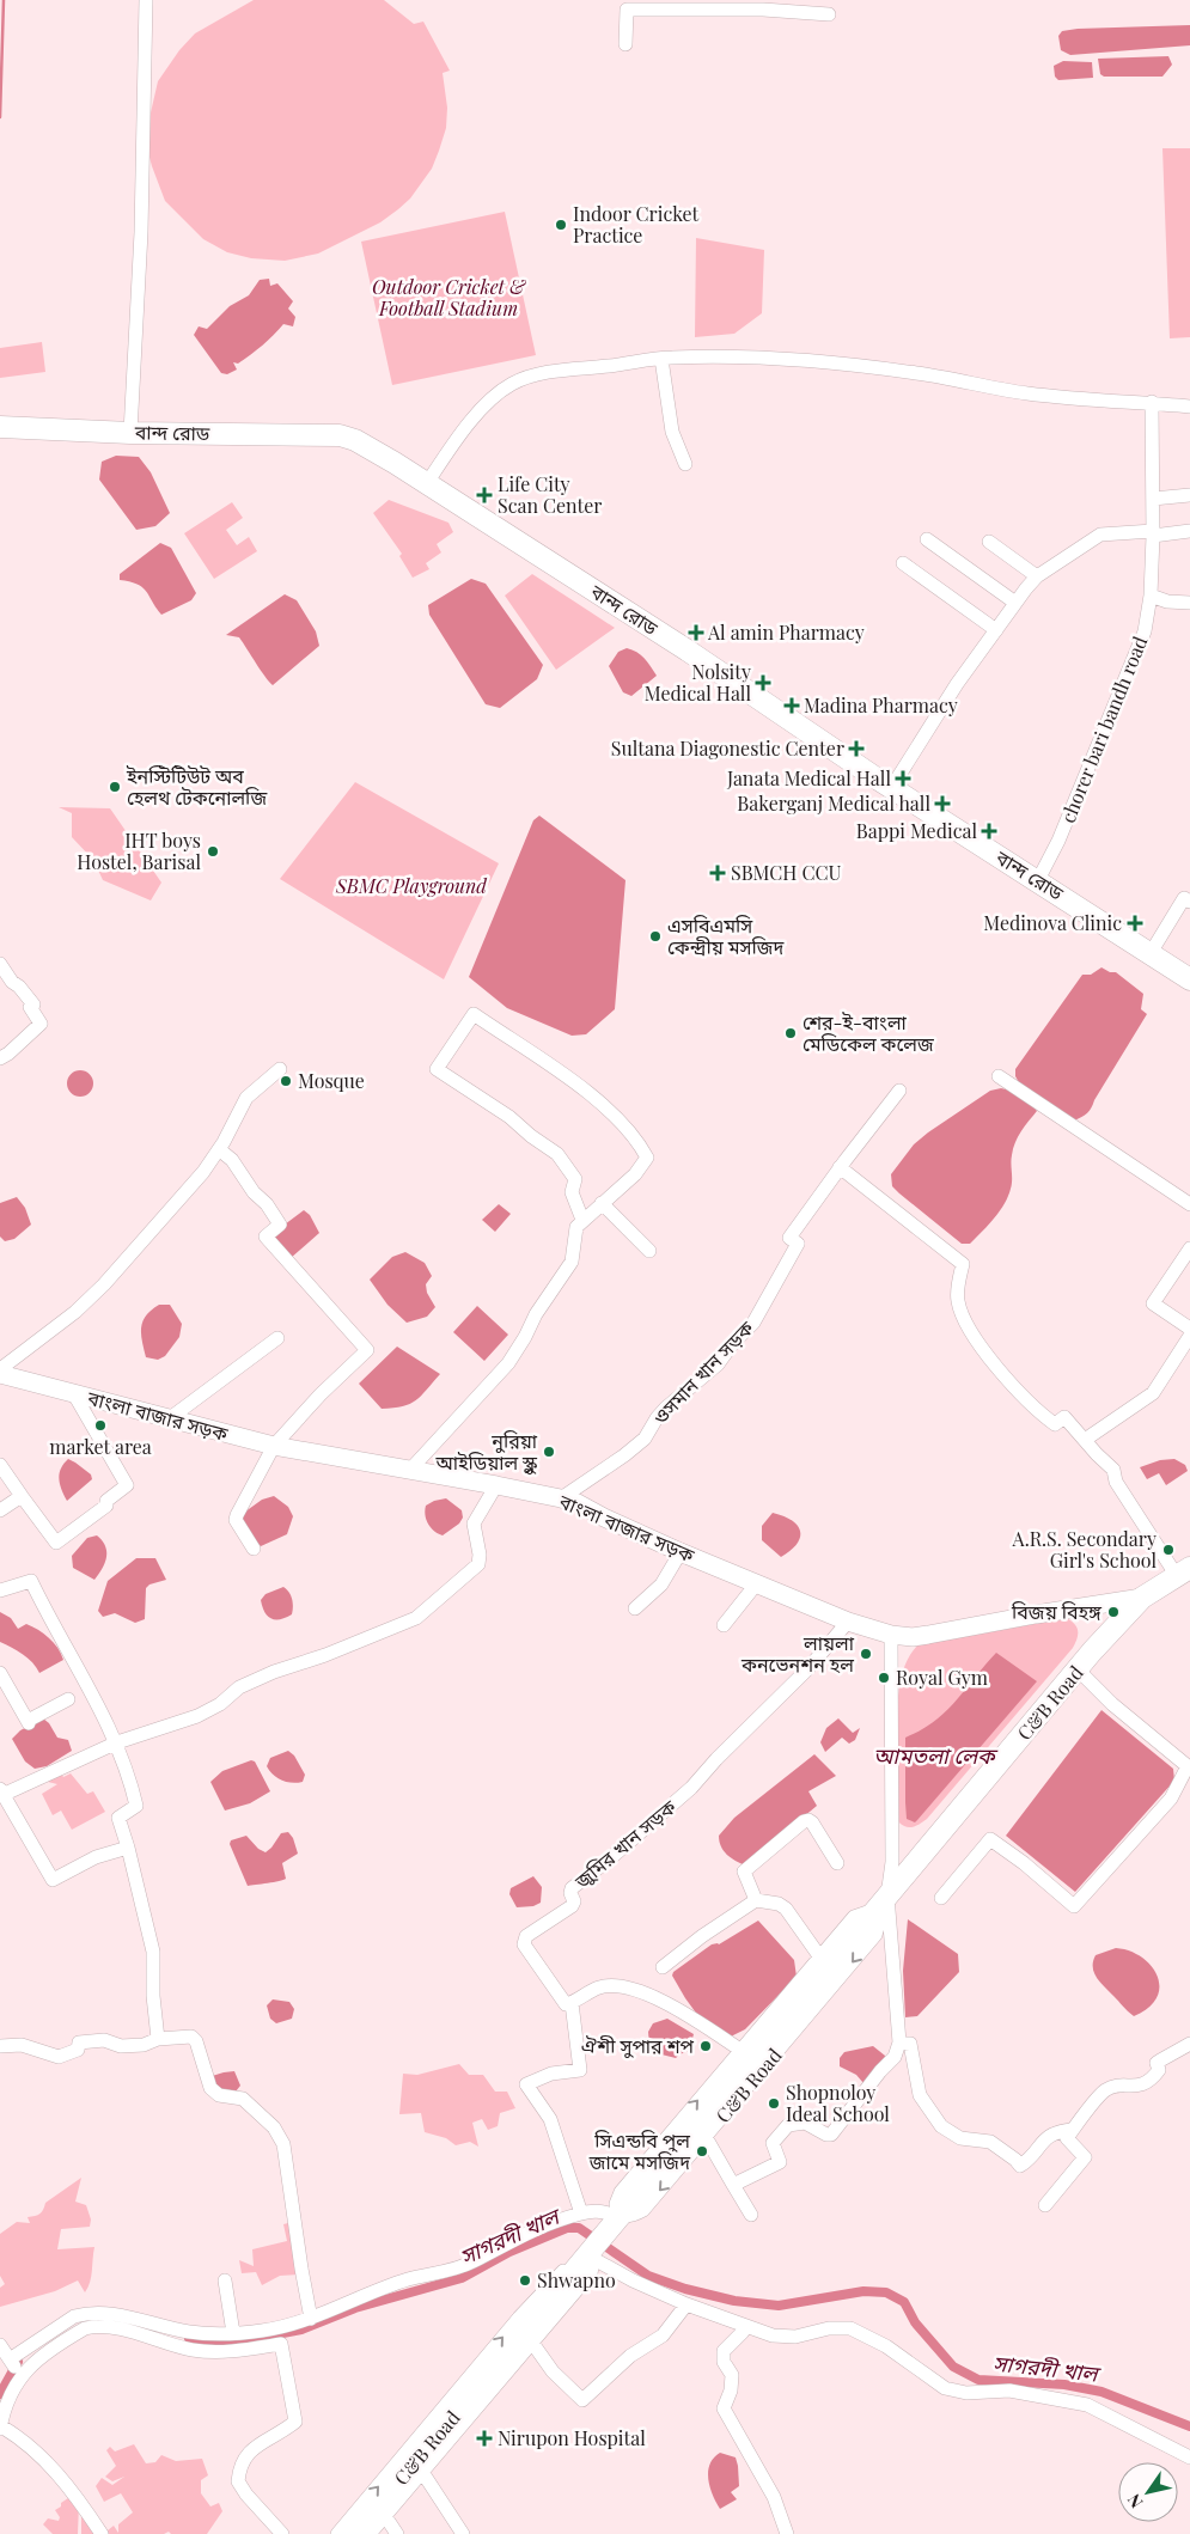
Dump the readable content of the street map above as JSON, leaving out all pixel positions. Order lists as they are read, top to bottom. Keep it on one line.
{"streets":{"highway":["বান্দ রোড","C&B Road"],"main road":["বাংলা বাজার সড়ক"],"street":["chorer bari bandh road","ওসমান খান সড়ক","জুমির খান সড়ক"]},"crossings":[["বান্দ রোড","chorer bari bandh road"],["ওসমান খান সড়ক","বাংলা বাজার সড়ক"],["বাংলা বাজার সড়ক","C&B Road"],["বাংলা বাজার সড়ক","জুমির খান সড়ক"]],"water":["আমতলা লেক","সাগরদী খাল"],"parks":["Outdoor Cricket & Football Stadium","SBMC Playground"],"places":{"other":["Indoor Cricket Practice","ইনস্টিটিউট অব হেলথ টেকনোলজি","IHT boys Hostel, Barisal","এসবিএমসি কেন্দ্রীয় মসজিদ","শের-ই-বাংলা মেডিকেল কলেজ","Mosque","market area","নুরিয়া আইডিয়াল স্কুল","A.R.S. Secondary Girl's School","বিজয় বিহঙ্গ","লায়লা কনভেনশন হল","Royal Gym","ঐশী সুপার শপ","Shopnoloy Ideal School","সিএন্ডবি পুল জামে মসজিদ","Shwapno"],"health":["Life City Scan Center","Al amin Pharmacy","Nolsity Medical Hall","Madina Pharmacy","Sultana Diagonestic Center","Janata Medical Hall","Bakerganj Medical hall","Bappi Medical","SBMCH CCU","Medinova Clinic","Nirupon Hospital"]},"north":"bottom left"}
